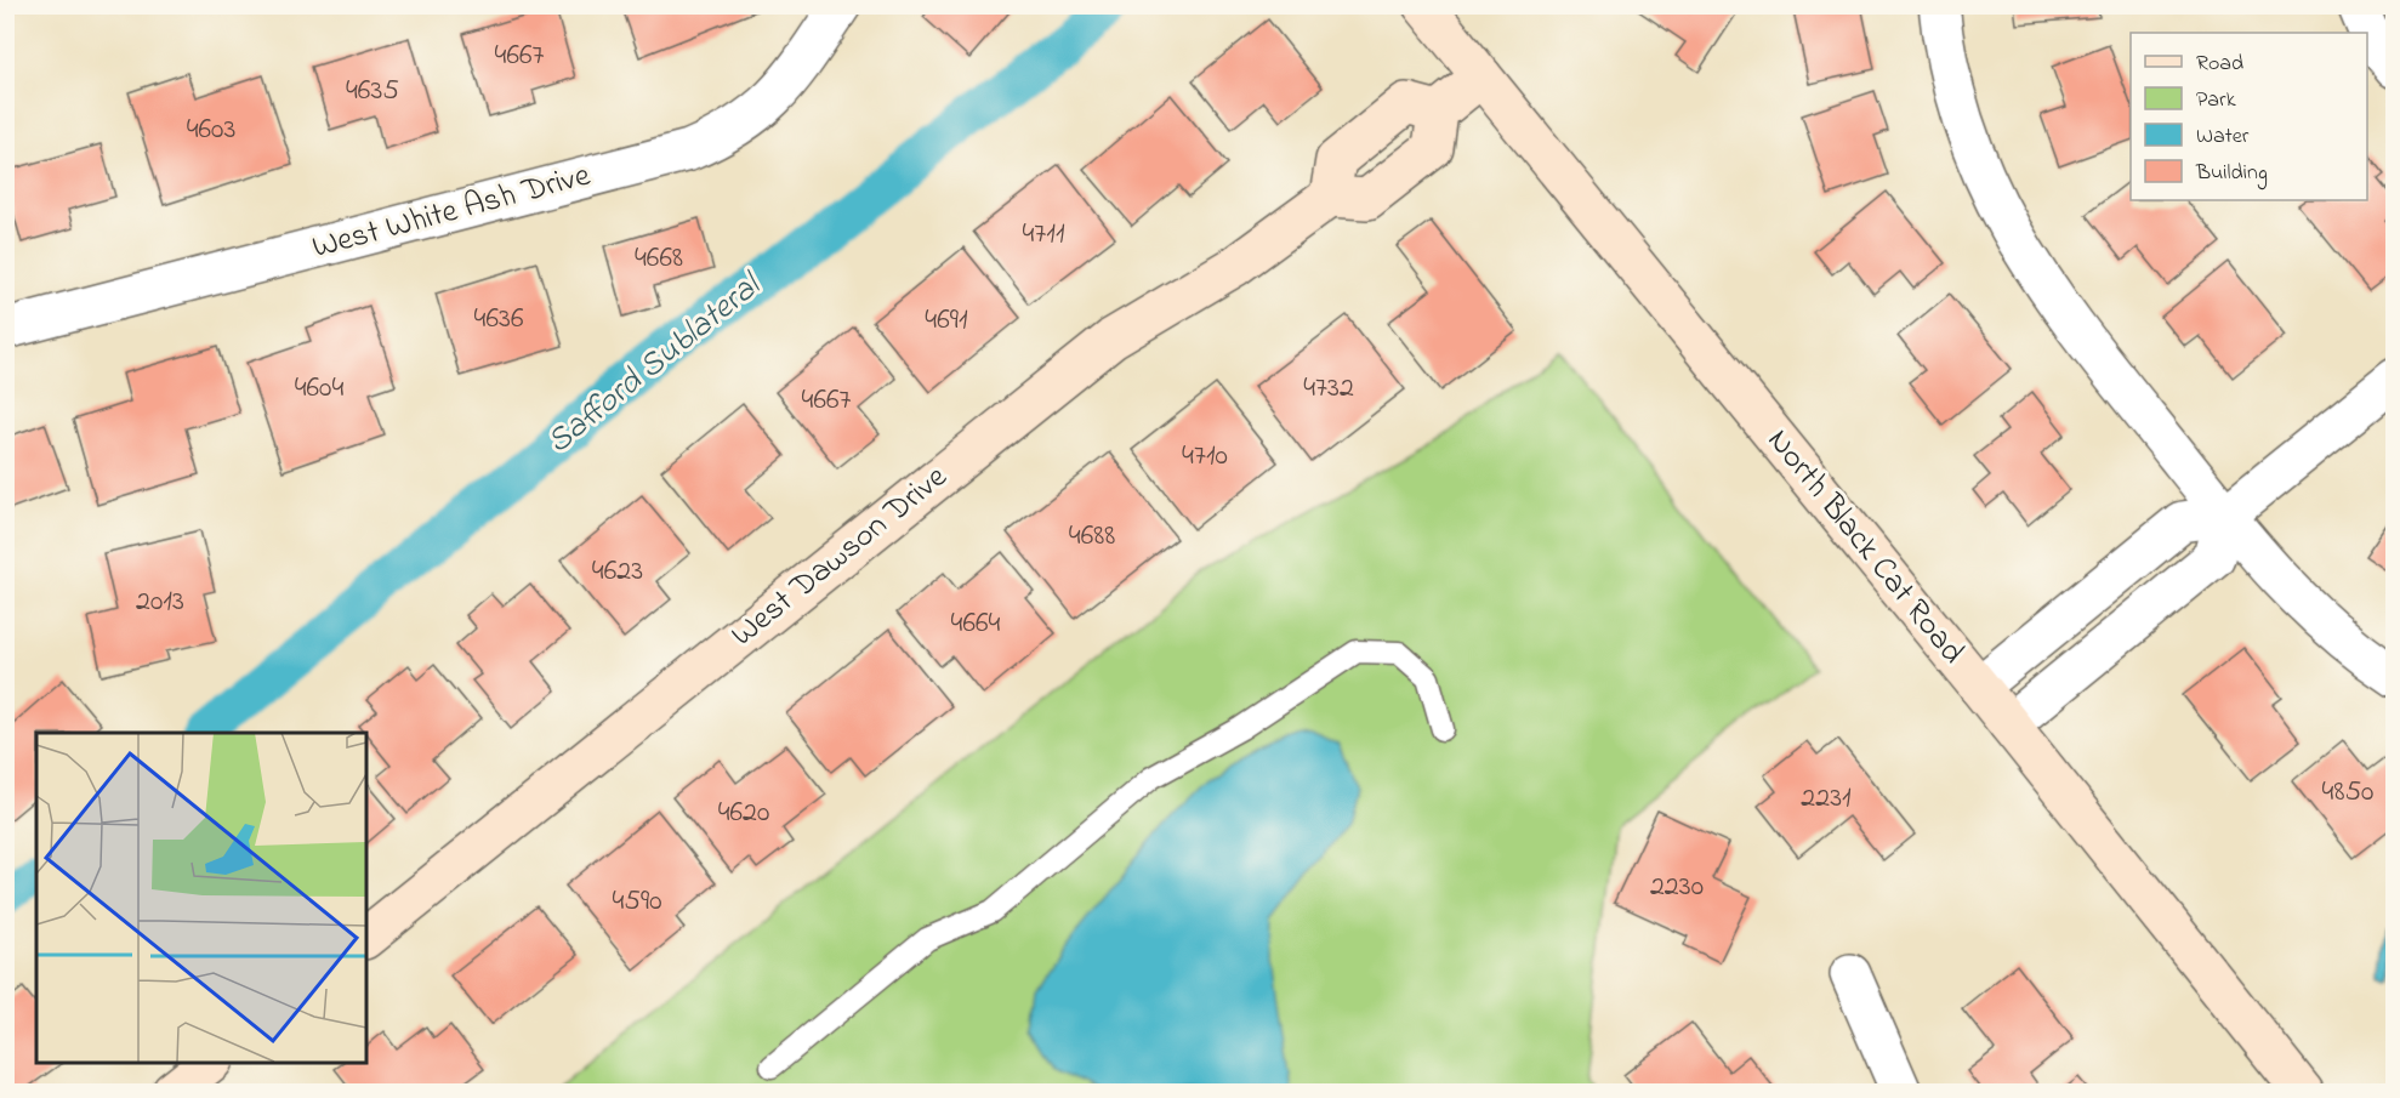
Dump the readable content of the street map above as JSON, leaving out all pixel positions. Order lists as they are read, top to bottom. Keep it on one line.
{"streets":{"street":["West White Ash Drive","North Black Cat Road","West Dawson Drive"]},"water":["Safford Sublateral"],"house_numbers":["4667","4635","4603","4711","4668","4636","4691","4604","4732","4667","4710","4688","4623","2013","4664","4850","2231","4620","2230","4590"],"legend":["Road","Park","Water","Building"]}
